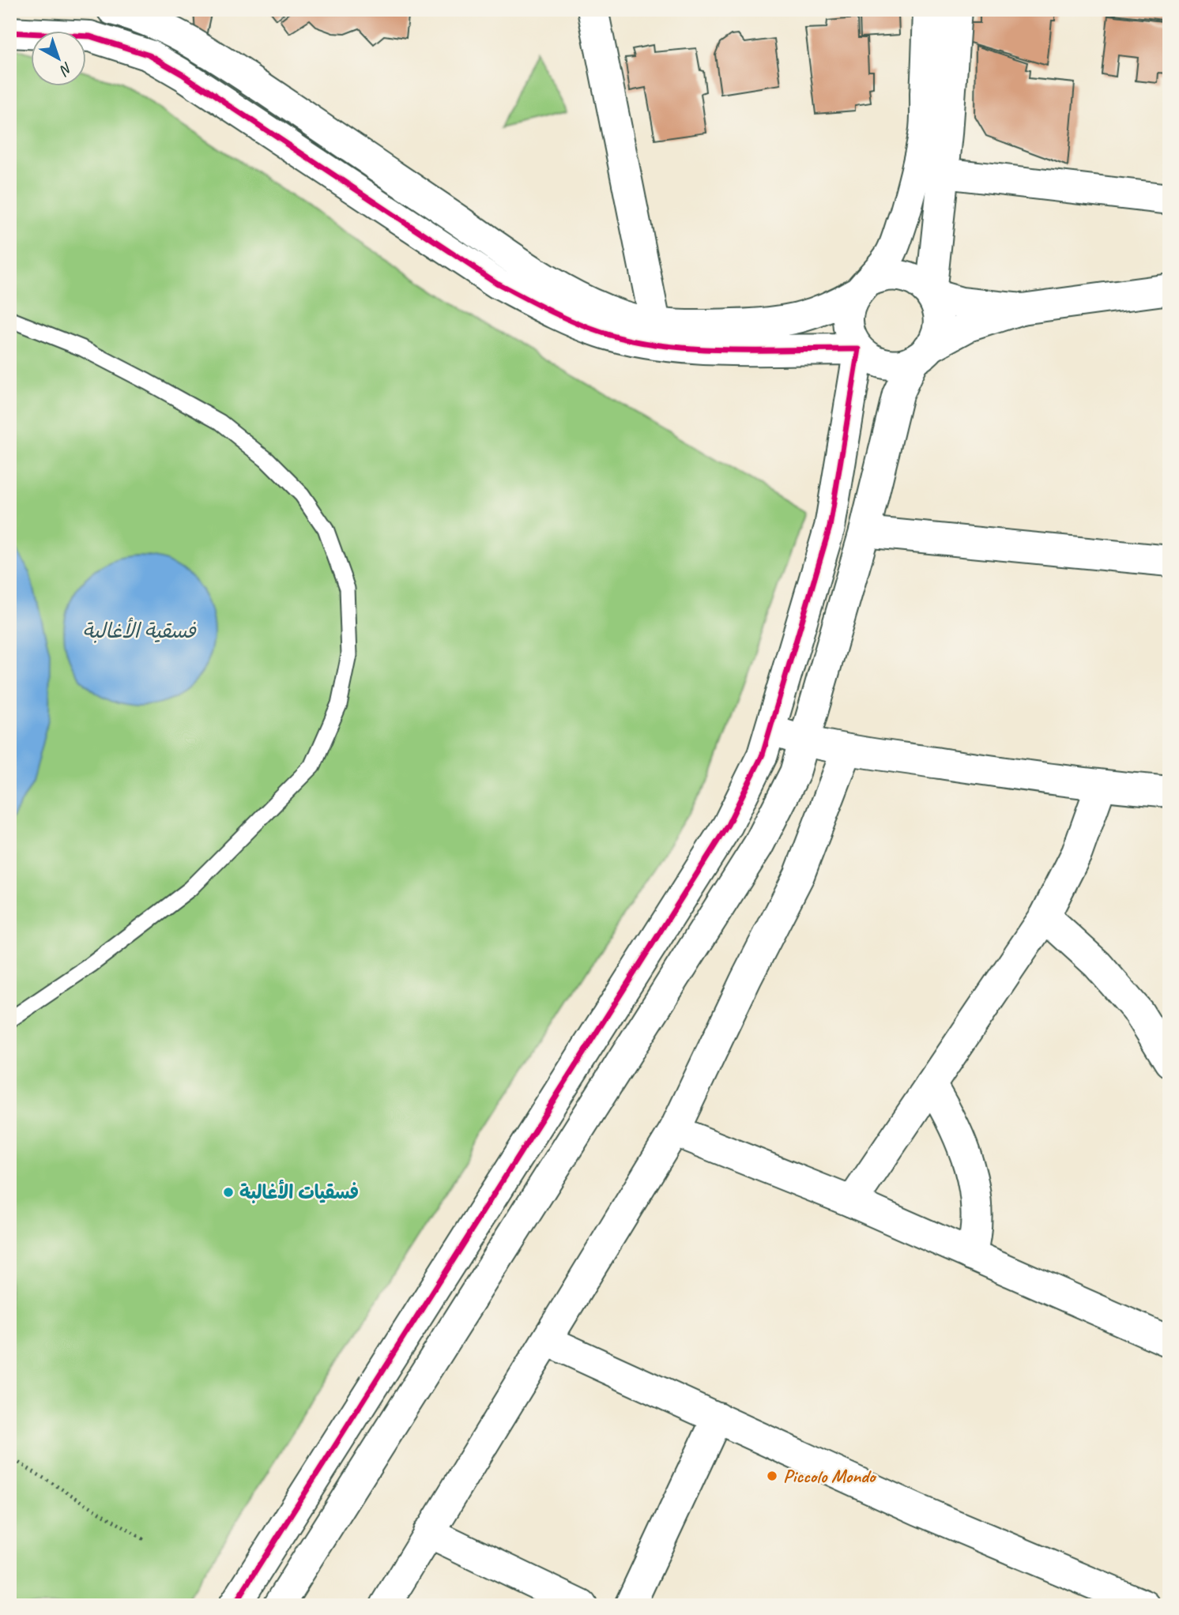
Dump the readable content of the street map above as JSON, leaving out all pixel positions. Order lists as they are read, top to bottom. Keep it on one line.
{"water":["فسقية الأغالبة"],"places":["فسقيات الأغالبة","Piccolo Mondo"],"north":"bottom right"}
